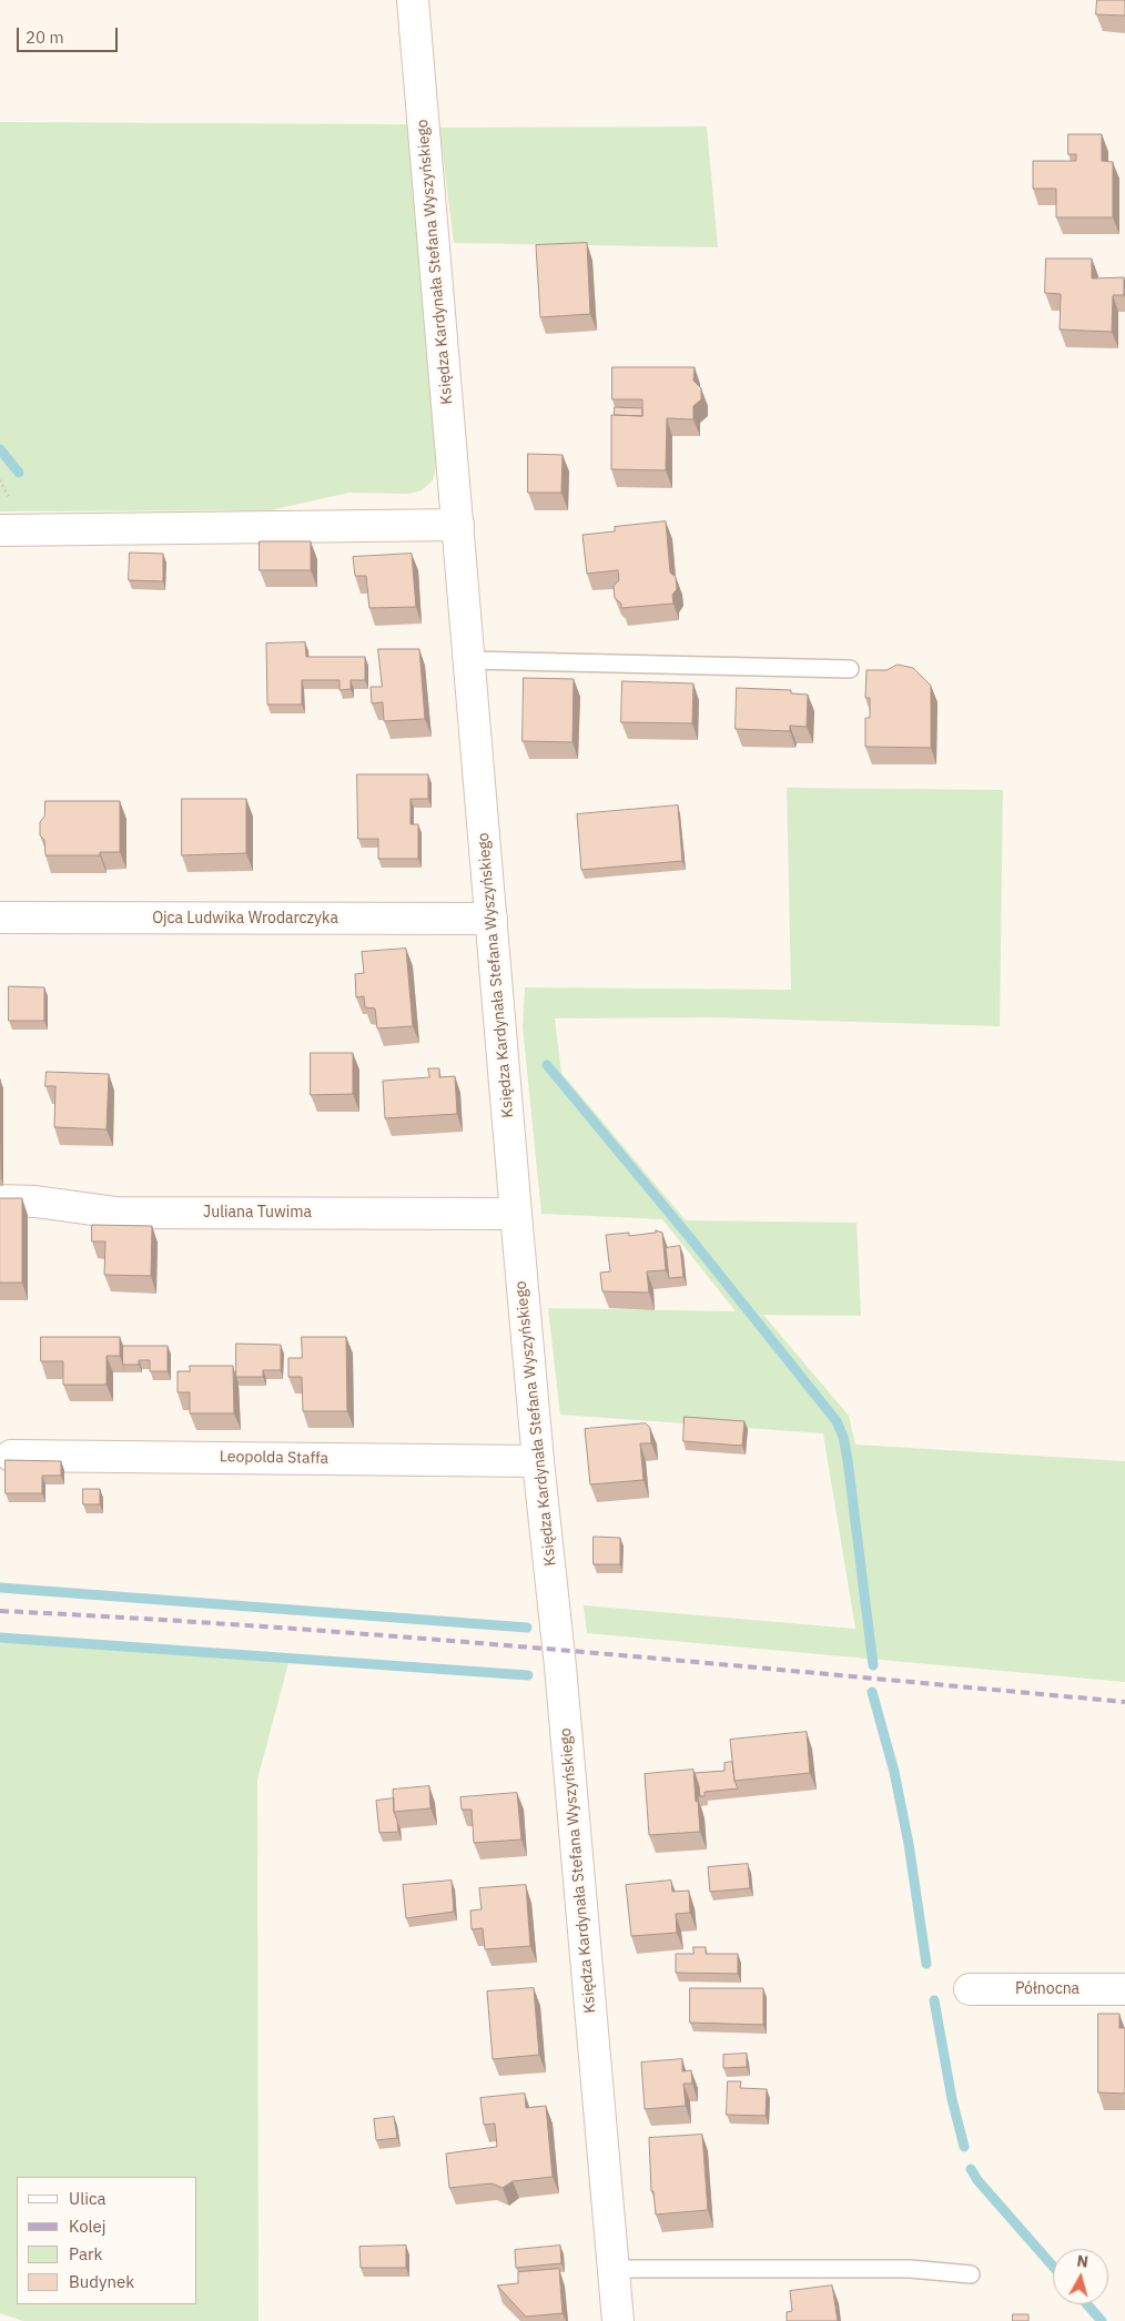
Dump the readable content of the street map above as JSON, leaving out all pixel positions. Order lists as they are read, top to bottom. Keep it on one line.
{"streets":{"street":["Księdza Kardynała Stefana Wyszyńskiego","Ojca Ludwika Wrodarczyka","Juliana Tuwima","Leopolda Staffa","Północna"]},"crossings":[["Księdza Kardynała Stefana Wyszyńskiego","Ojca Ludwika Wrodarczyka"],["Księdza Kardynała Stefana Wyszyńskiego","Juliana Tuwima"],["Księdza Kardynała Stefana Wyszyńskiego","Leopolda Staffa"]],"legend":["Ulica","Kolej","Park","Budynek"],"scale_bar":"20 m","north":"top"}
